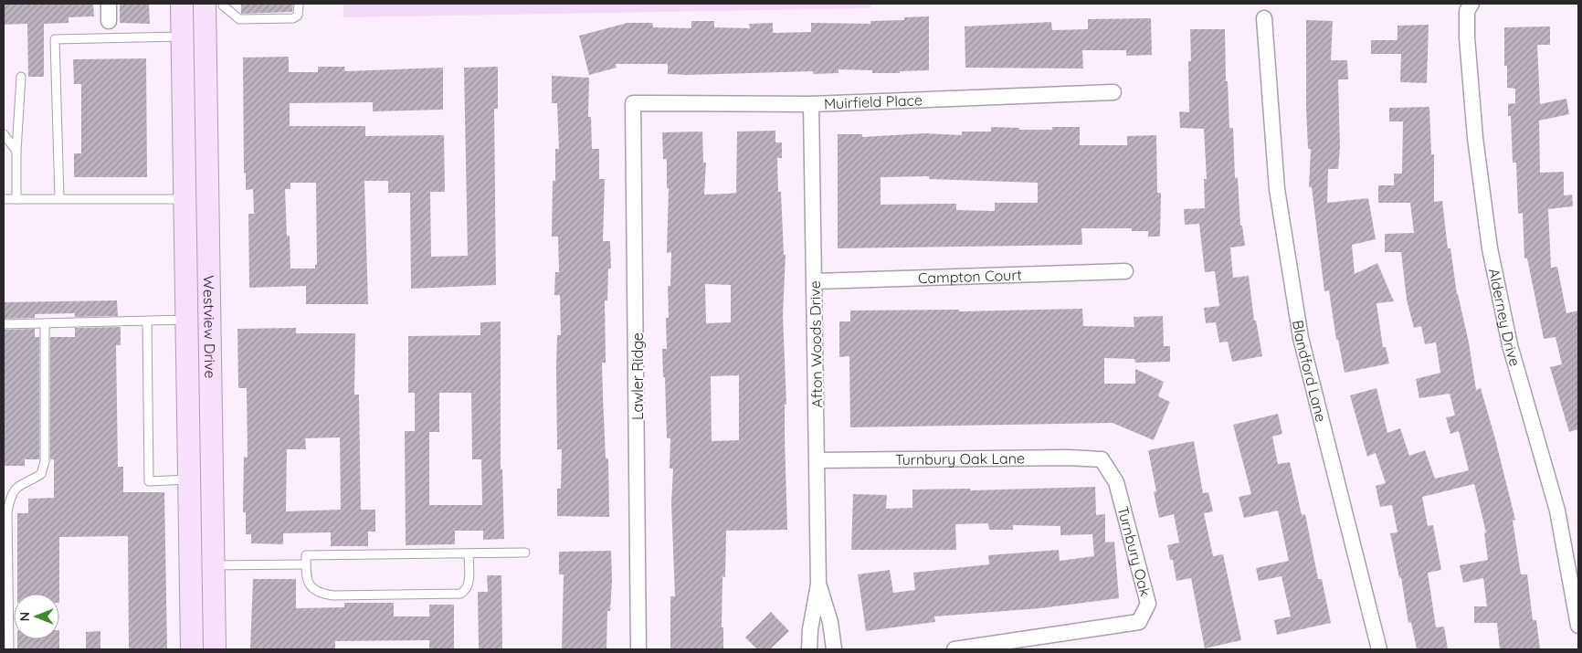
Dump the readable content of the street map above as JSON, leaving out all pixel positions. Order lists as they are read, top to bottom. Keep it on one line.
{"streets":{"main road":["Westview Drive"],"street":["Muirfield Place","Campton Court","Alderney Drive","Afton Woods Drive","Blandford Lane","Lawler Ridge","Turnbury Oak Lane","Turnbury Oak"]},"crossings":[["Muirfield Place","Afton Woods Drive"],["Muirfield Place","Lawler Ridge"],["Campton Court","Afton Woods Drive"],["Afton Woods Drive","Turnbury Oak Lane"],["Turnbury Oak Lane","Turnbury Oak"]],"north":"left"}
